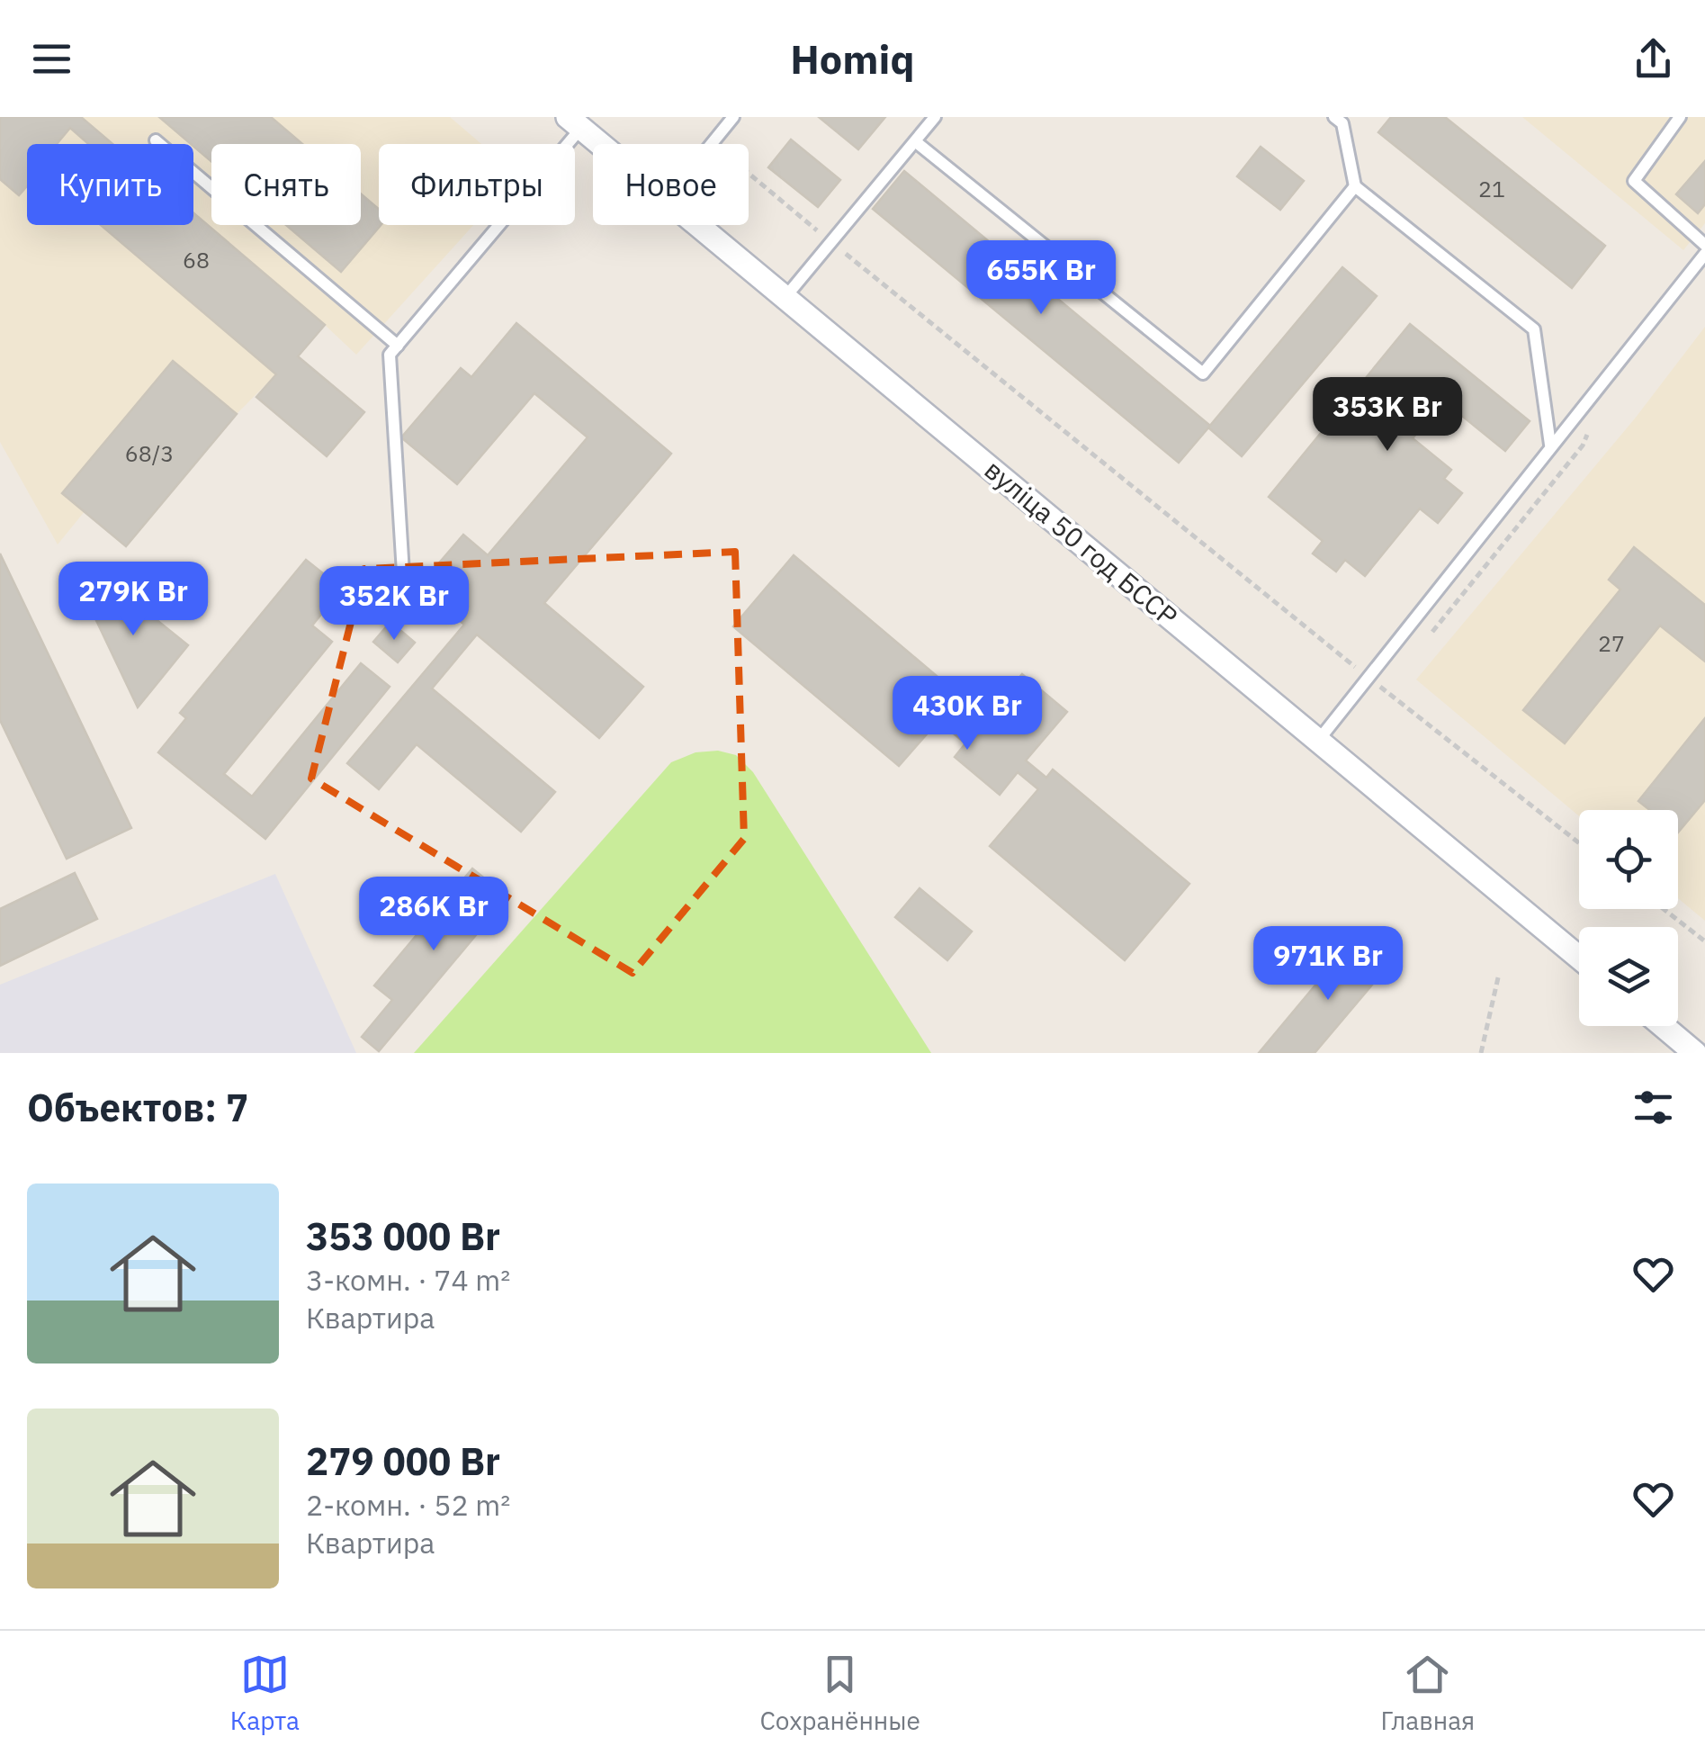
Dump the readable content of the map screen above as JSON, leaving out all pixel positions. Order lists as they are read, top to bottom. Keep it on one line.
{"streets":{"street":["вуліца 50 год БССР"]},"house_numbers":["21","68","68/3","27"],"page":{"header":"Homiq","chip":["Купить","Снять","Фильтры","Новое"],"price":["655K Br","353K Br","279K Br","352K Br","430K Br","286K Br","971K Br"],"heading":"Объектов: 7","list":[{"name":"353 000 Br","note":"3-комн. · 74 m² · Квартира"},{"name":"279 000 Br","note":"2-комн. · 52 m² · Квартира"}],"tabs":["Карта","Сохранённые","Главная"]}}
